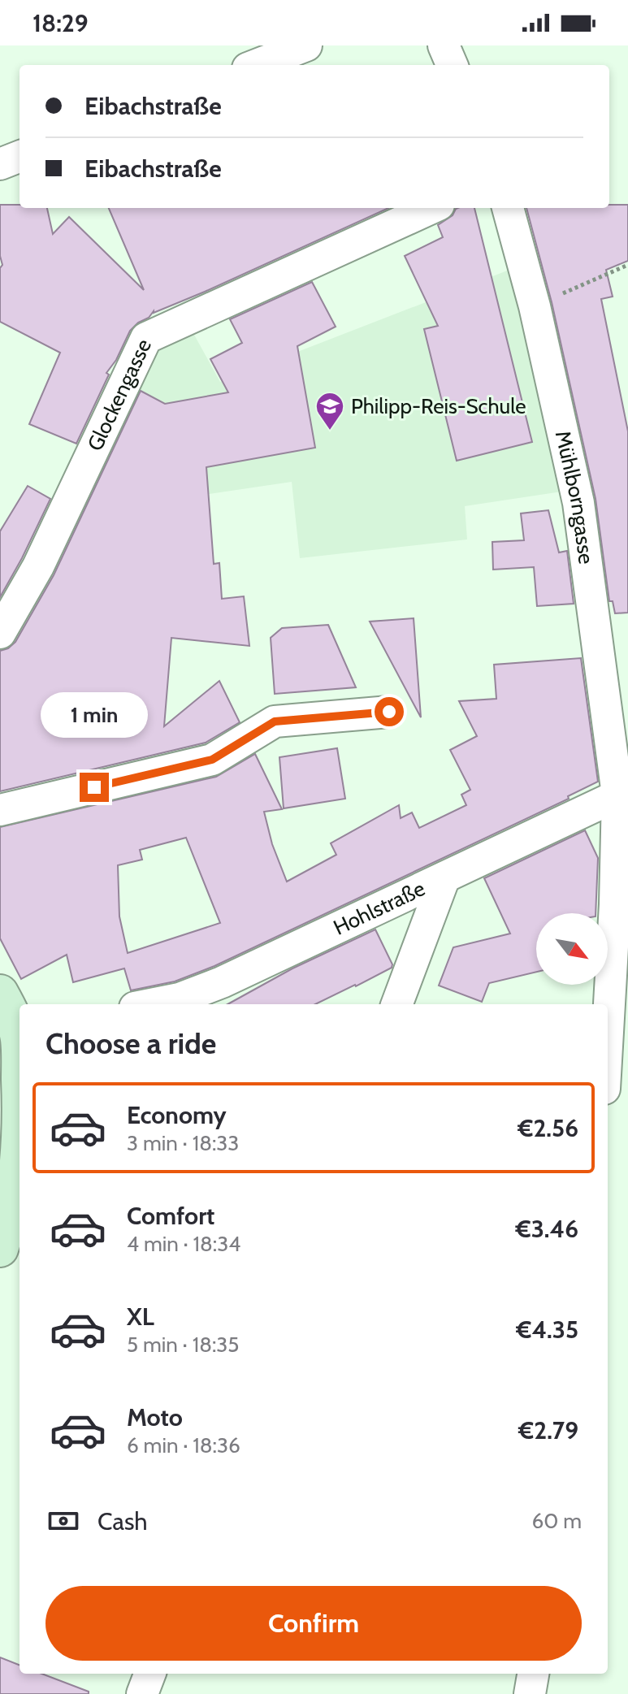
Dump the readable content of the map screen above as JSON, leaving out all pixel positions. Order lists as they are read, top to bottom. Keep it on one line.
{"streets":{"street":["Glockengasse","Mühlborngasse","Hohlstraße"]},"crossings":[["Mühlborngasse","Hohlstraße"]],"places":{"school or university":["Philipp-Reis-Schule"]},"north":"bottom right","page":{"status":"18:29","banner":["Eibachstraße","Eibachstraße"],"bubble":"1 min","heading":"Choose a ride","list":[{"name":"Economy","note":"3 min · 18:33","value":"€2.56"},{"name":"Comfort","note":"4 min · 18:34","value":"€3.46"},{"name":"XL","note":"5 min · 18:35","value":"€4.35"},{"name":"Moto","note":"6 min · 18:36","value":"€2.79"}],"pay":["Cash","60 m"],"buttons":"Confirm"}}
